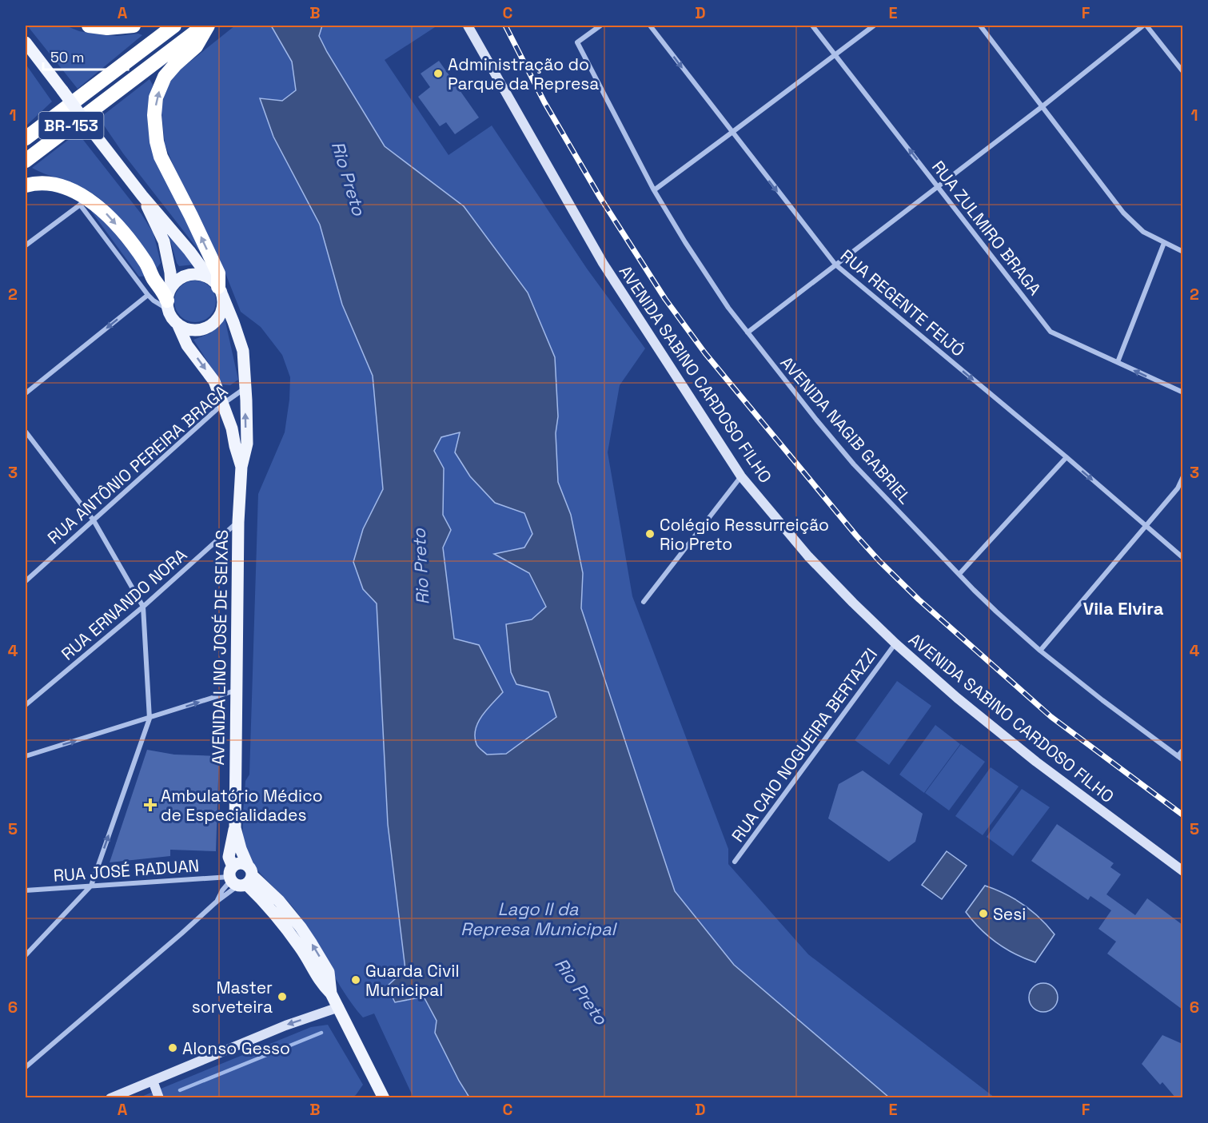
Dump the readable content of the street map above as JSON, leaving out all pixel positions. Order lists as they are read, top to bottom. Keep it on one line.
{"streets":{"highway":["BR-153"],"main road":["AVENIDA SABINO CARDOSO FILHO","AVENIDA LINO JOSÉ DE SEIXAS"],"street":["RUA ZULMIRO BRAGA","RUA REGENTE FEIJÓ","AVENIDA NAGIB GABRIEL","RUA ANTÔNIO PEREIRA BRAGA","RUA ERNANDO NORA","RUA CAIO NOGUEIRA BERTAZZI","RUA JOSÉ RADUAN"]},"crossings":[["AVENIDA SABINO CARDOSO FILHO","RUA CAIO NOGUEIRA BERTAZZI"],["RUA ANTÔNIO PEREIRA BRAGA","AVENIDA LINO JOSÉ DE SEIXAS"],["RUA ERNANDO NORA","AVENIDA LINO JOSÉ DE SEIXAS"],["AVENIDA LINO JOSÉ DE SEIXAS","RUA JOSÉ RADUAN"]],"one_way":["RUA ZULMIRO BRAGA","RUA REGENTE FEIJÓ"],"districts":["Vila Elvira"],"water":["Rio Preto","Lago II da Represa Municipal"],"places":{"other":["Administração do Parque da Represa","Colégio Ressurreição Rio Preto","Sesi","Guarda Civil Municipal","Master sorveteira","Alonso Gesso"],"health":["Ambulatório Médico de Especialidades"]},"scale_bar":"50 m","grid":{"columns":["A","B","C","D","E","F"],"rows":["1","2","3","4","5","6"]}}
